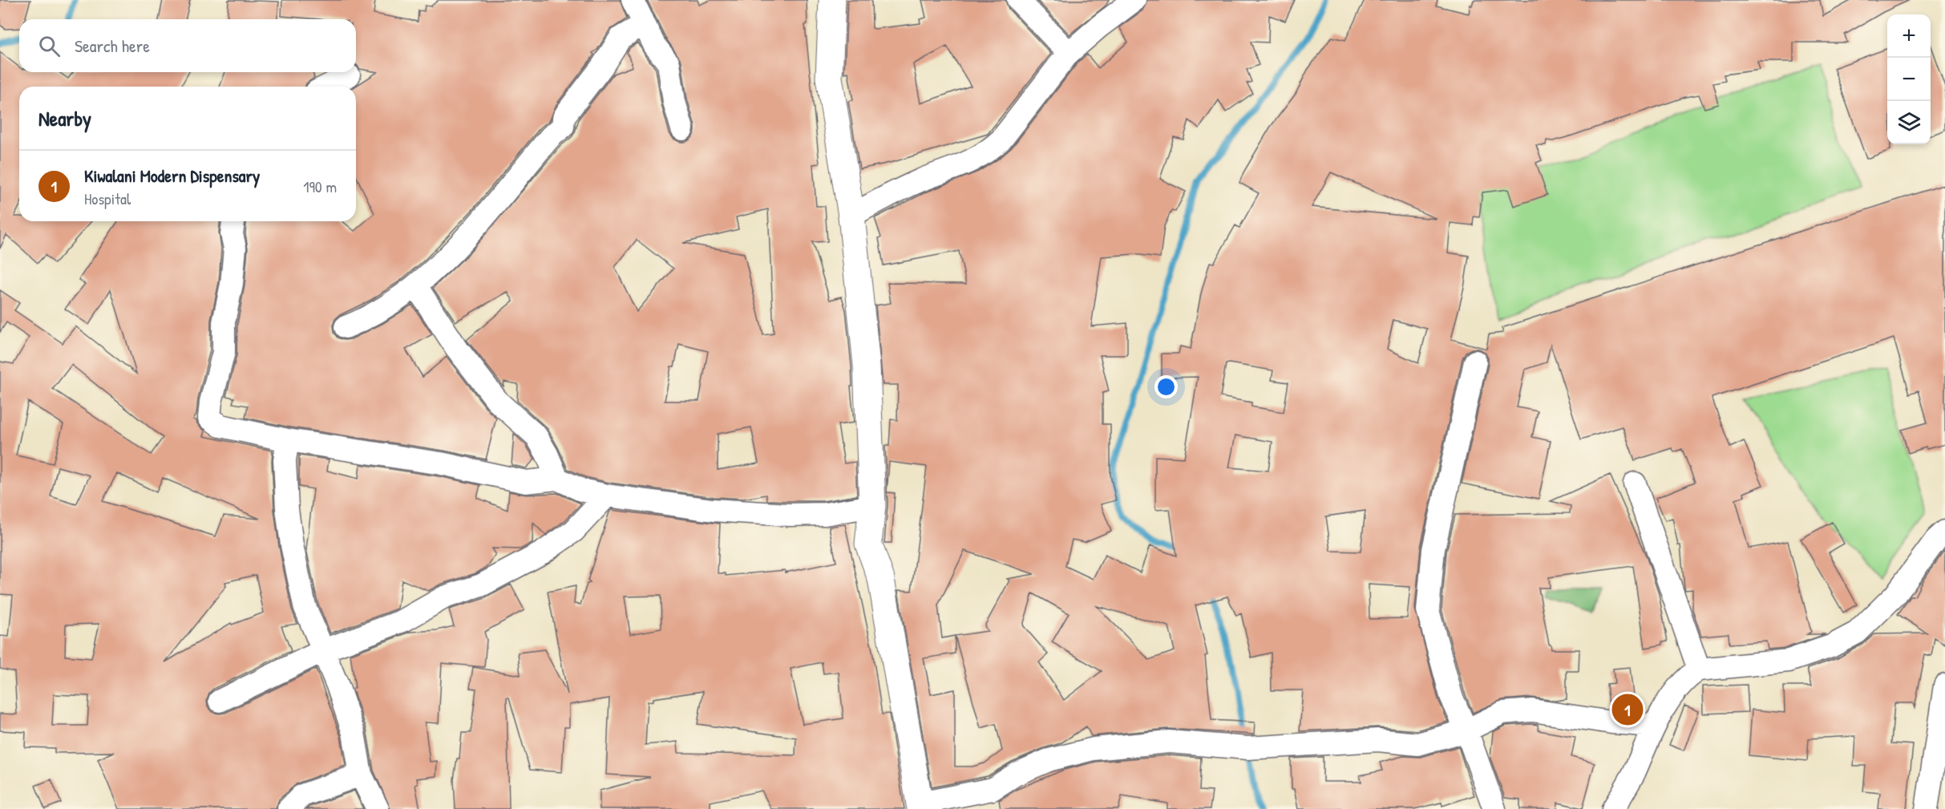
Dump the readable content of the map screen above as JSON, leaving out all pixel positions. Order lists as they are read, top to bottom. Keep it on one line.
{"page":{"map_buttons":["+","−"],"search":"Search here","heading":"Nearby","list":[{"mark":"1","name":"Kiwalani Modern Dispensary","note":"Hospital","value":"190 m"}],"pins":"1"}}
